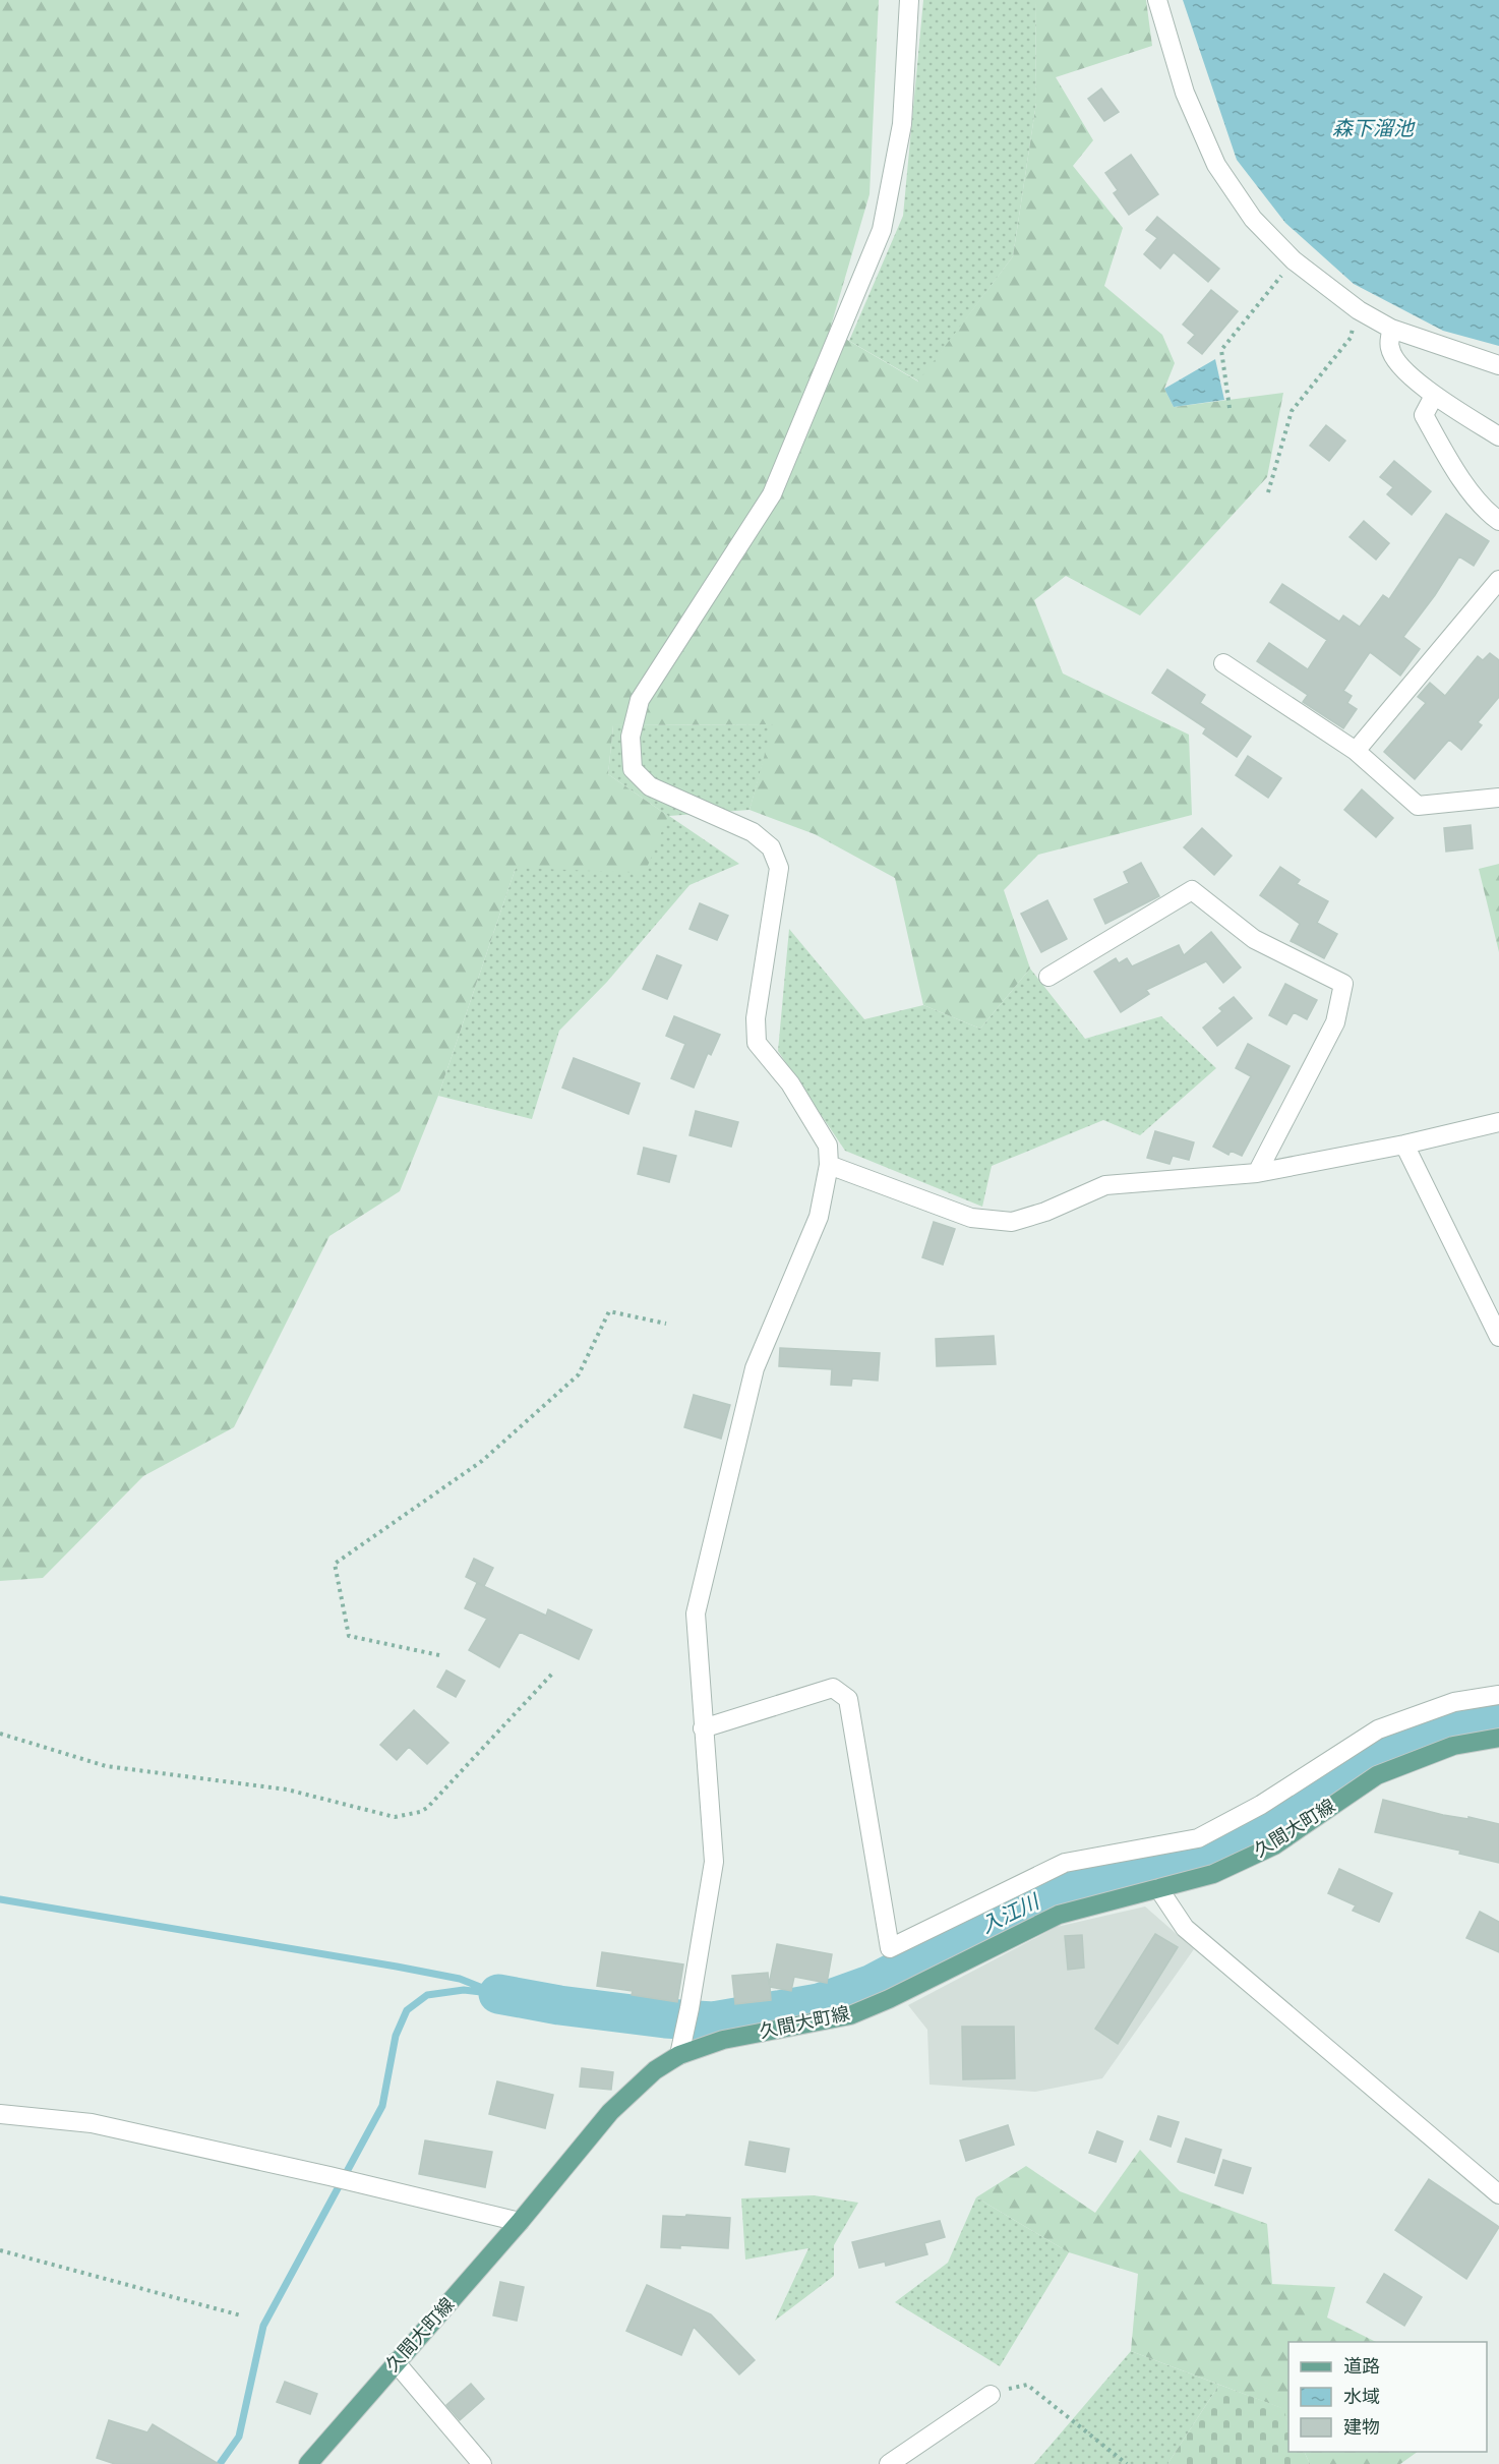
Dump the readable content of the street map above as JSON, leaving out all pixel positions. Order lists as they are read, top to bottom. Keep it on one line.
{"streets":{"main road":["久間大町線"]},"water":["森下溜池","入江川"],"legend":["道路","水域","建物"]}
